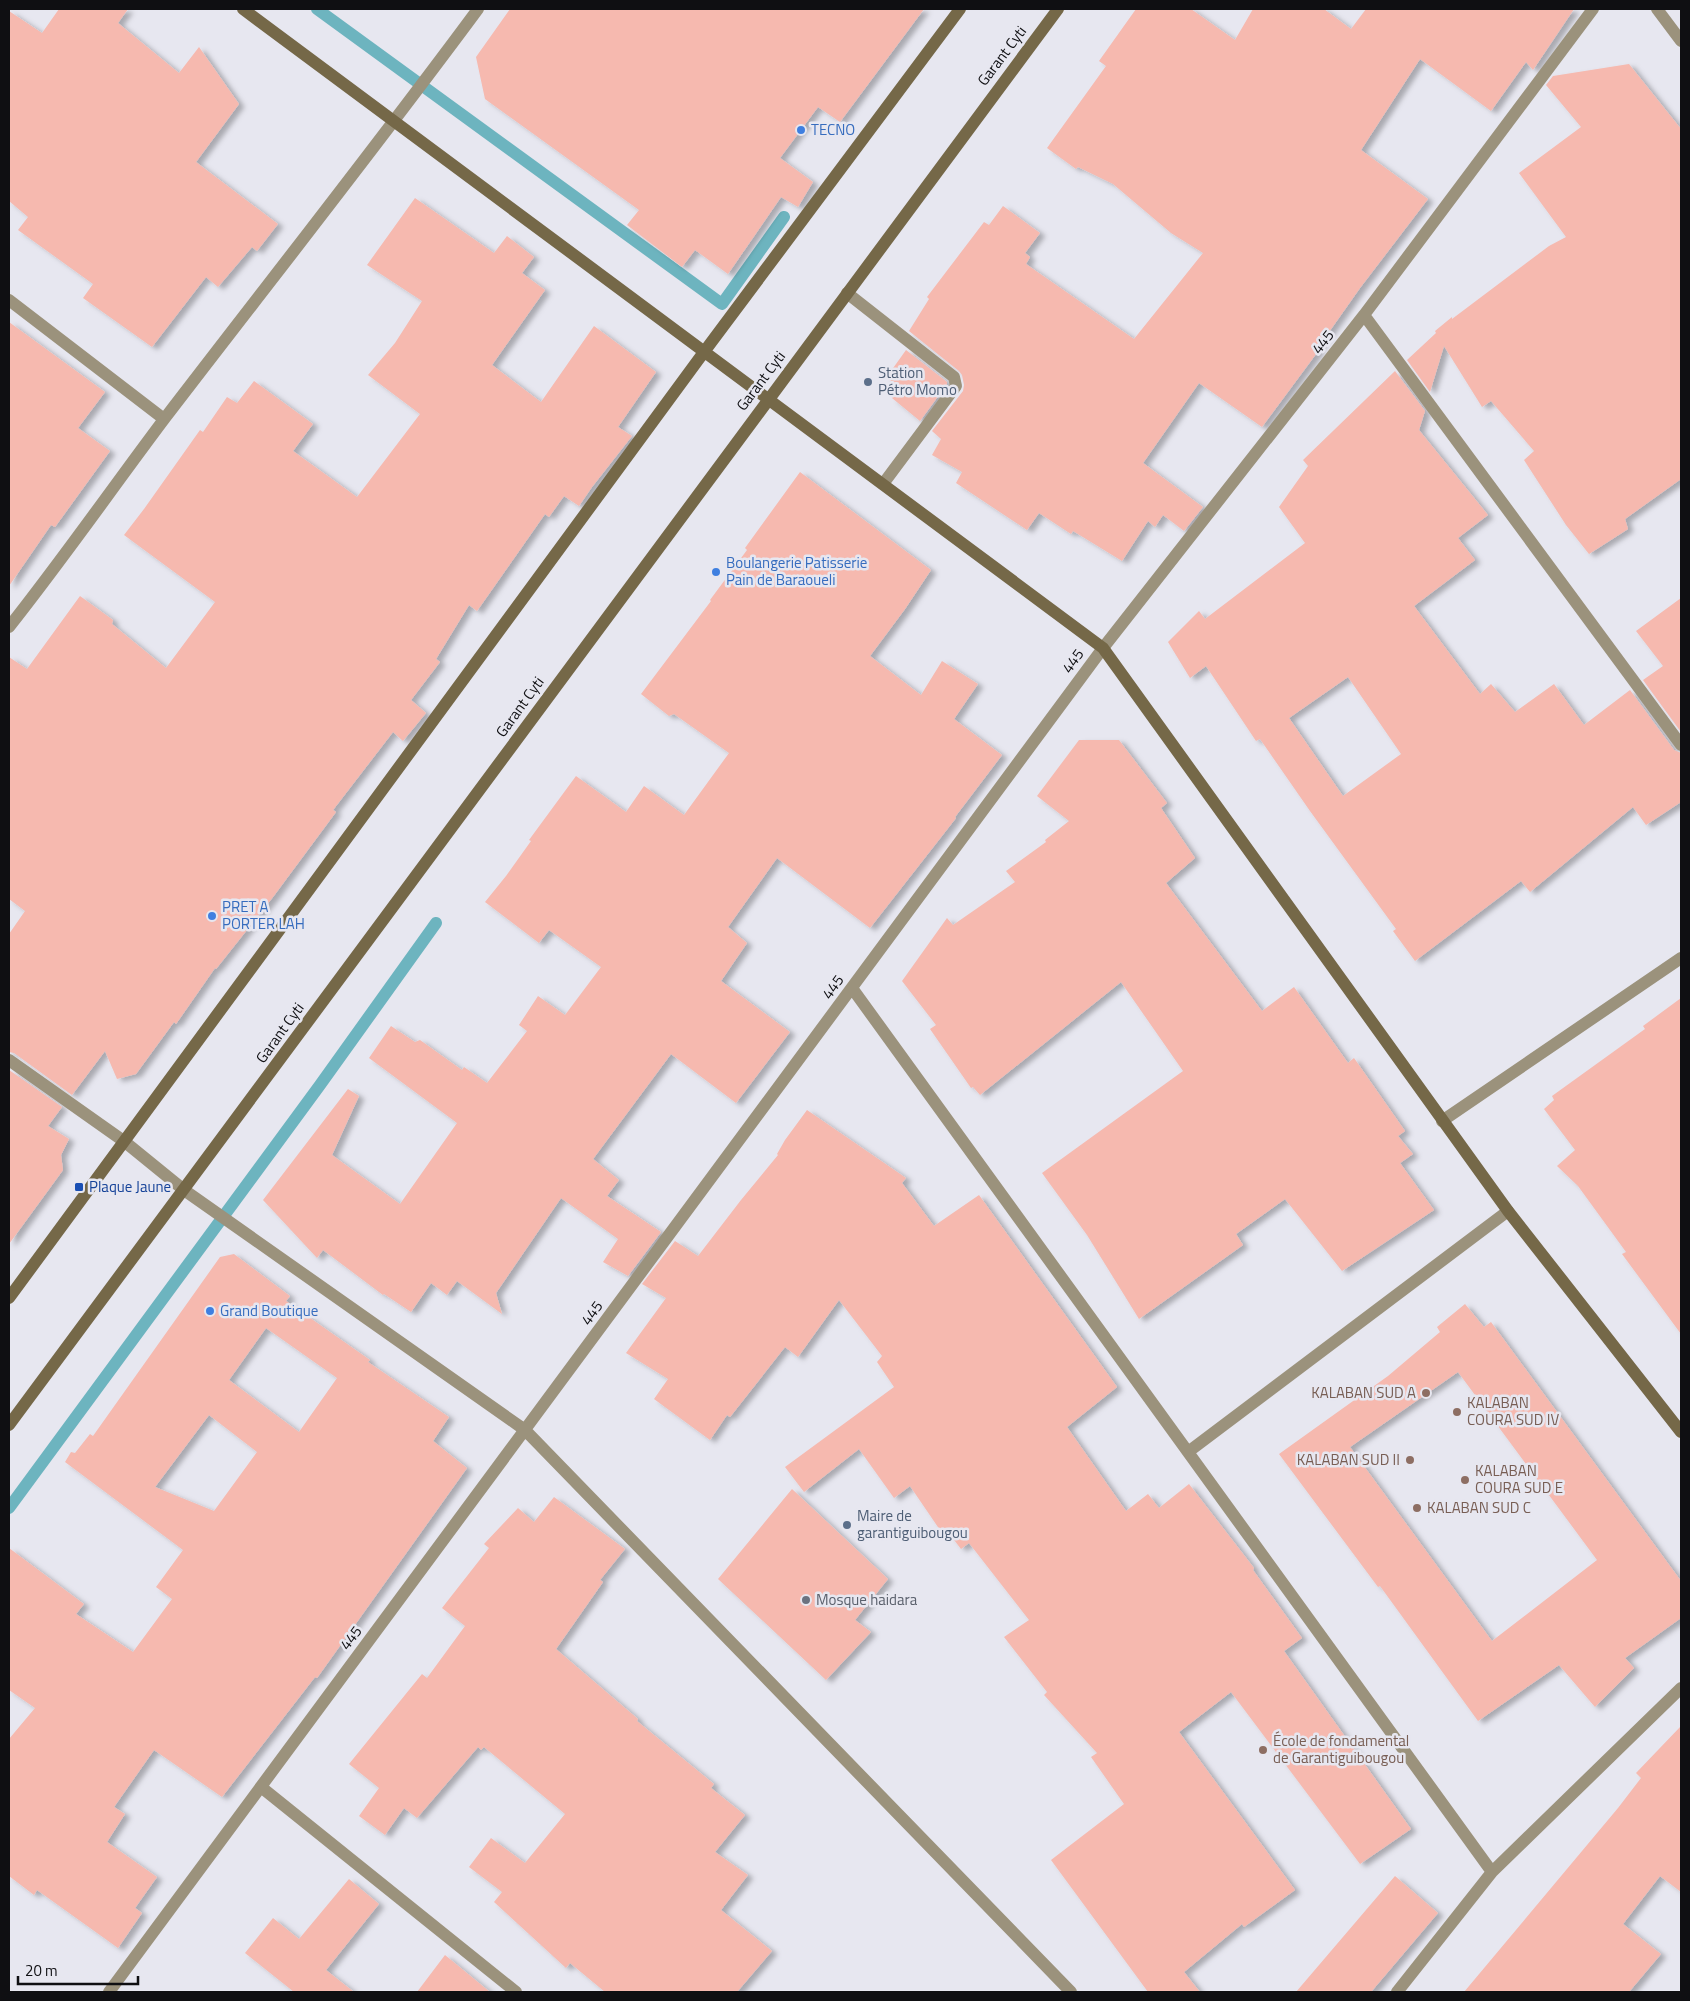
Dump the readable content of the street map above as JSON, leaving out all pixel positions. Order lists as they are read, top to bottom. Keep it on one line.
{"streets":{"main road":["Garant Cyti"],"street":["445"]},"places":{"other":["TECNO","Station Pétro Momo","Boulangerie Patisserie Pain de Baraoueli","PRET A PORTER LAH","Grand Boutique","KALABAN SUD A","KALABAN COURA SUD IV","KALABAN SUD II","KALABAN COURA SUD E","KALABAN SUD C","Maire de garantiguibougou","Mosque haidara","École de fondamental de Garantiguibougou"],"transit":["Plaque Jaune"]},"scale_bar":"20 m"}
